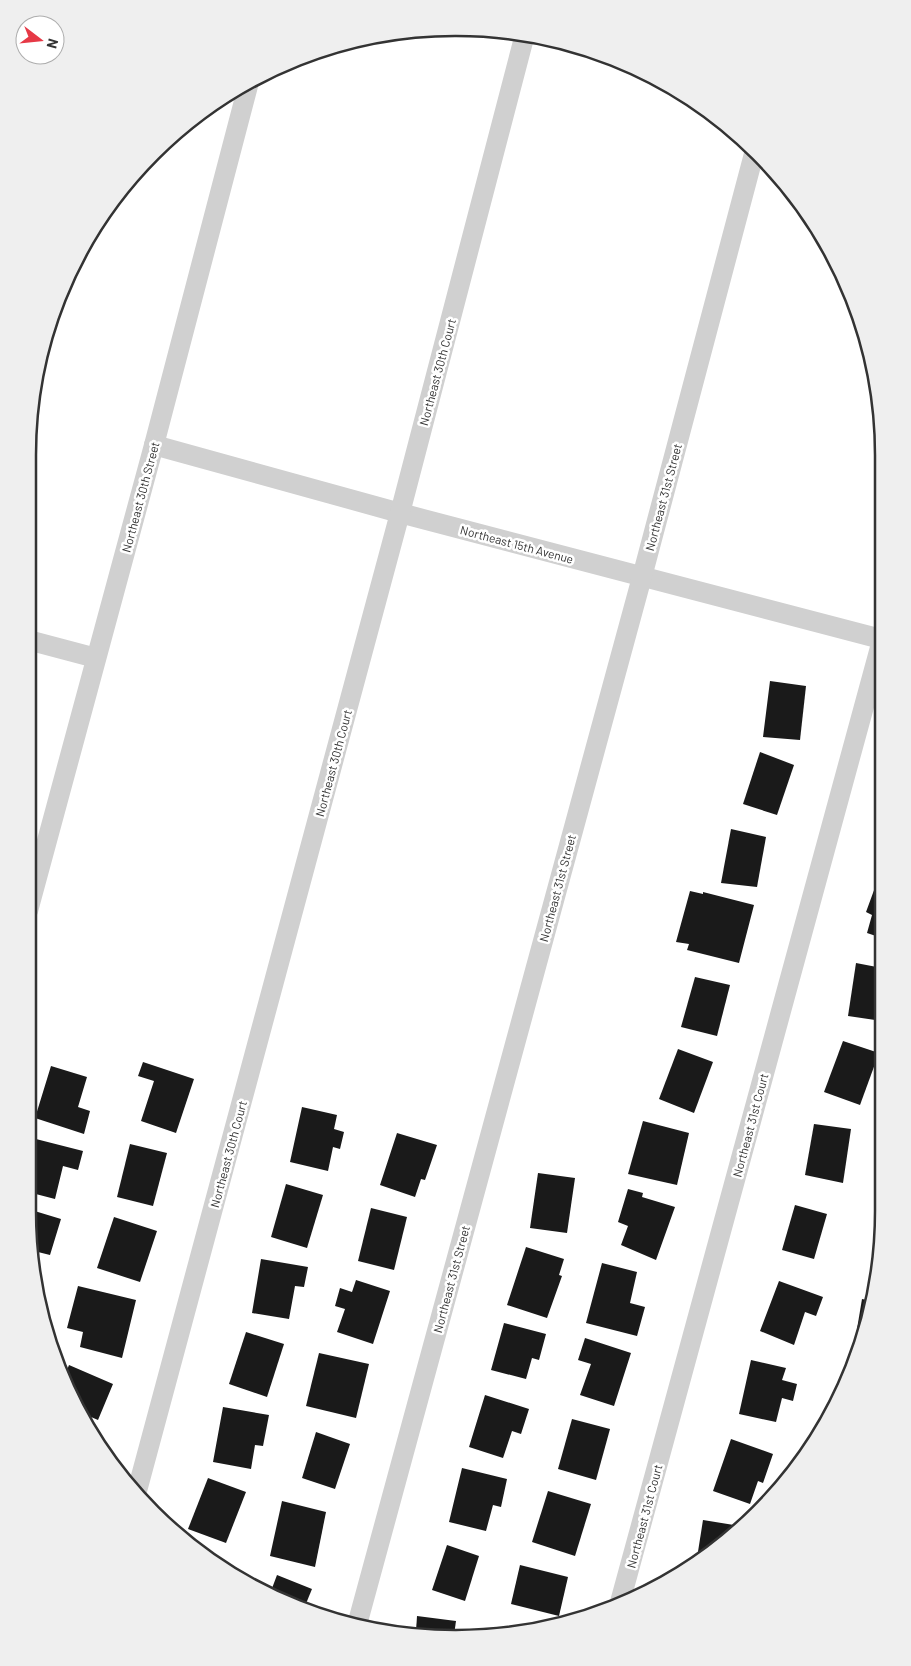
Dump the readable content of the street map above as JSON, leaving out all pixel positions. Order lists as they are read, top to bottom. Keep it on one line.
{"streets":{"street":["Northeast 30th Court","Northeast 30th Street","Northeast 31st Street","Northeast 15th Avenue","Northeast 31st Court"]},"crossings":[["Northeast 30th Court","Northeast 15th Avenue"],["Northeast 30th Street","Northeast 15th Avenue"],["Northeast 31st Street","Northeast 15th Avenue"]],"north":"right"}
